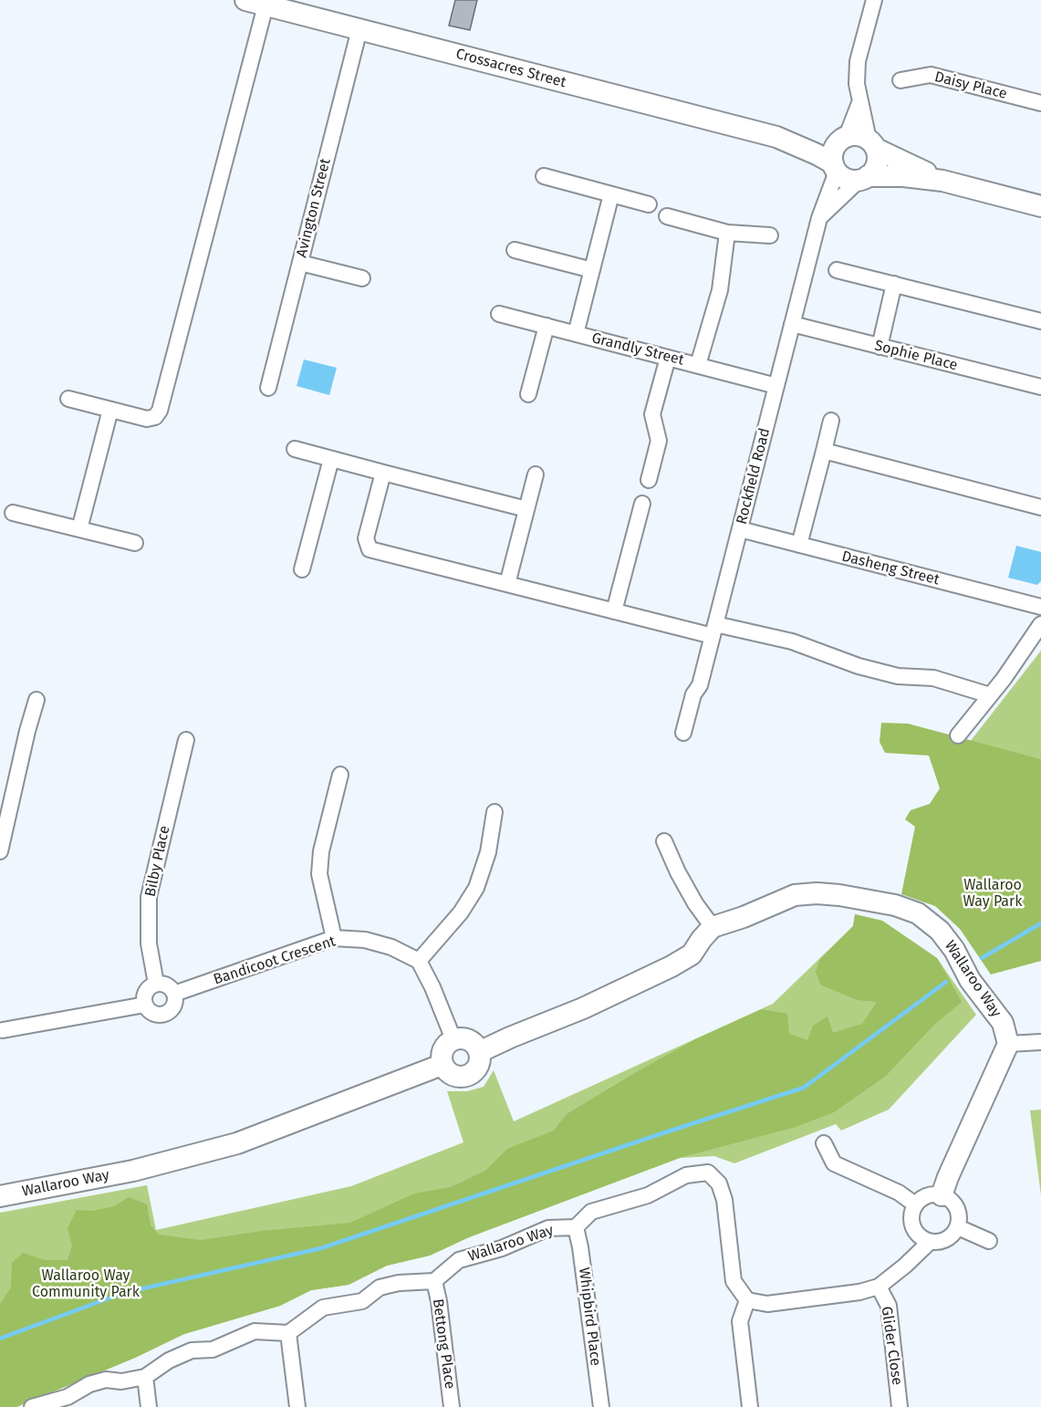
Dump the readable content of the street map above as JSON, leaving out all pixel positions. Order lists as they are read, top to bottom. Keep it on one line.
{"streets":{"street":["Crossacres Street","Daisy Place","Avington Street","Grandly Street","Sophie Place","Rockfield Road","Dasheng Street","Bilby Place","Bandicoot Crescent","Wallaroo Way","Whipbird Place","Bettong Place","Glider Close"]},"crossings":[["Crossacres Street","Avington Street"],["Crossacres Street","Rockfield Road"],["Grandly Street","Rockfield Road"],["Sophie Place","Rockfield Road"],["Rockfield Road","Dasheng Street"],["Bilby Place","Bandicoot Crescent"],["Wallaroo Way","Whipbird Place"],["Wallaroo Way","Bettong Place"]],"parks":["Wallaroo Way Park","Wallaroo Way Community Park"]}
